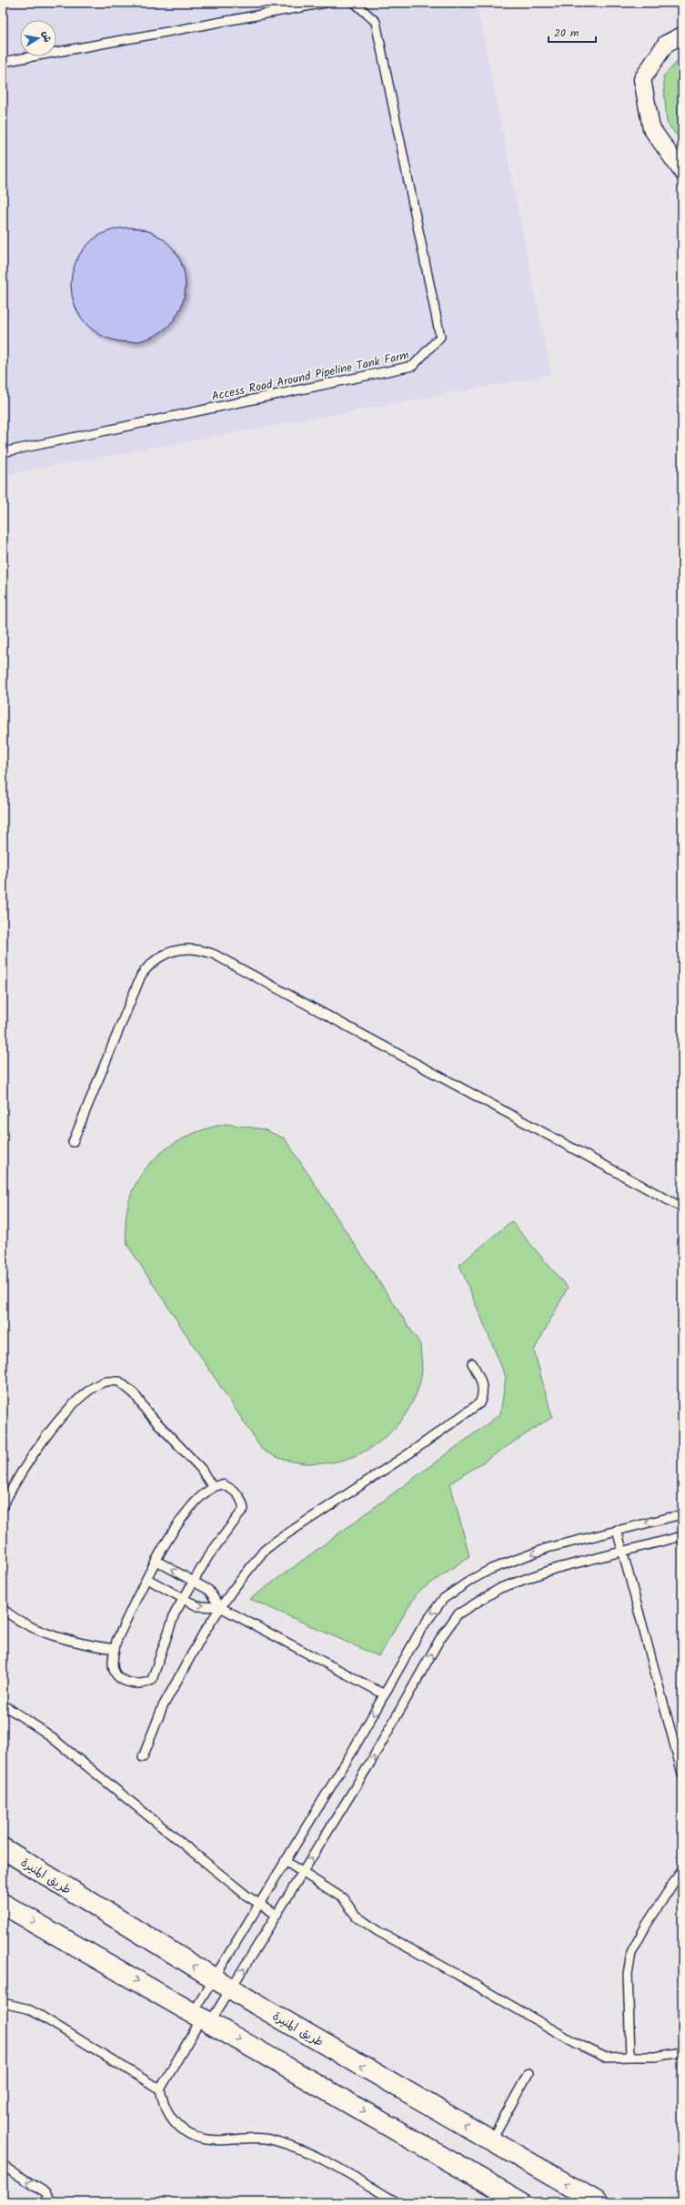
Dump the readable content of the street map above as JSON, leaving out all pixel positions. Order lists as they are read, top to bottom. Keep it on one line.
{"streets":{"street":["طريق المنيرة"],"lane":["Access Road Around Pipeline Tank Farm"]},"scale_bar":"20 m","north":"right"}
